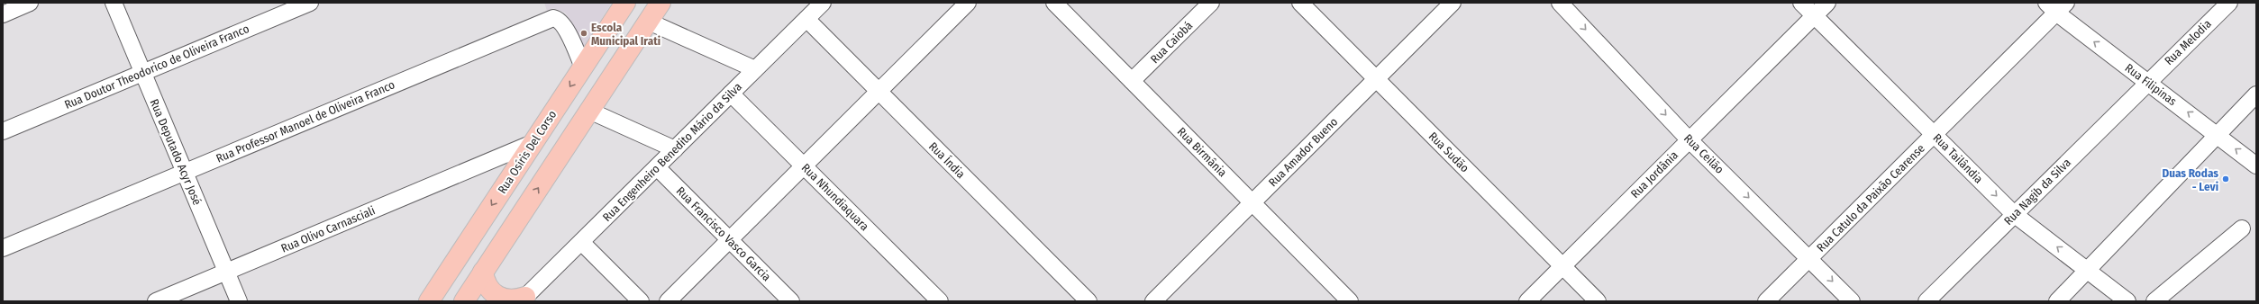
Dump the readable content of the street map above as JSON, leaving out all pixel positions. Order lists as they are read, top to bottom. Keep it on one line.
{"streets":{"main road":["Rua Osíris Del Corso"],"street":["Rua Caiobá","Rua Melodia","Rua Doutor Theodorico de Oliveira Franco","Rua Filipinas","Rua Professor Manoel de Oliveira Franco","Rua Deputado Acyr José","Rua Engenheiro Benedito Mário da Silva","Rua Birmânia","Rua Amador Bueno","Rua Sudão","Rua Ceilão","Rua Tailândia","Rua Índia","Rua Jordânia","Rua Nagib da Silva","Rua Nhundiaquara","Rua Catulo da Paixão Cearense","Rua Olivo Carnasciali","Rua Francisco Vasco Garcia"]},"crossings":[["Rua Caiobá","Rua Birmânia"],["Rua Melodia","Rua Filipinas"],["Rua Melodia","Rua Nagib da Silva"],["Rua Doutor Theodorico de Oliveira Franco","Rua Deputado Acyr José"],["Rua Filipinas","Rua Nagib da Silva"],["Rua Filipinas","Rua Catulo da Paixão Cearense"],["Rua Professor Manoel de Oliveira Franco","Rua Deputado Acyr José"],["Rua Professor Manoel de Oliveira Franco","Rua Osíris Del Corso"],["Rua Deputado Acyr José","Rua Olivo Carnasciali"],["Rua Osíris Del Corso","Rua Olivo Carnasciali"],["Rua Engenheiro Benedito Mário da Silva","Rua Índia"],["Rua Engenheiro Benedito Mário da Silva","Rua Nhundiaquara"],["Rua Engenheiro Benedito Mário da Silva","Rua Francisco Vasco Garcia"],["Rua Birmânia","Rua Amador Bueno"],["Rua Amador Bueno","Rua Sudão"],["Rua Sudão","Rua Jordânia"],["Rua Ceilão","Rua Jordânia"],["Rua Ceilão","Rua Catulo da Paixão Cearense"],["Rua Tailândia","Rua Jordânia"],["Rua Tailândia","Rua Nagib da Silva"],["Rua Tailândia","Rua Catulo da Paixão Cearense"]],"one_way":["Rua Filipinas","Rua Ceilão"],"places":["Escola Municipal Irati","Duas Rodas - Levi"]}
